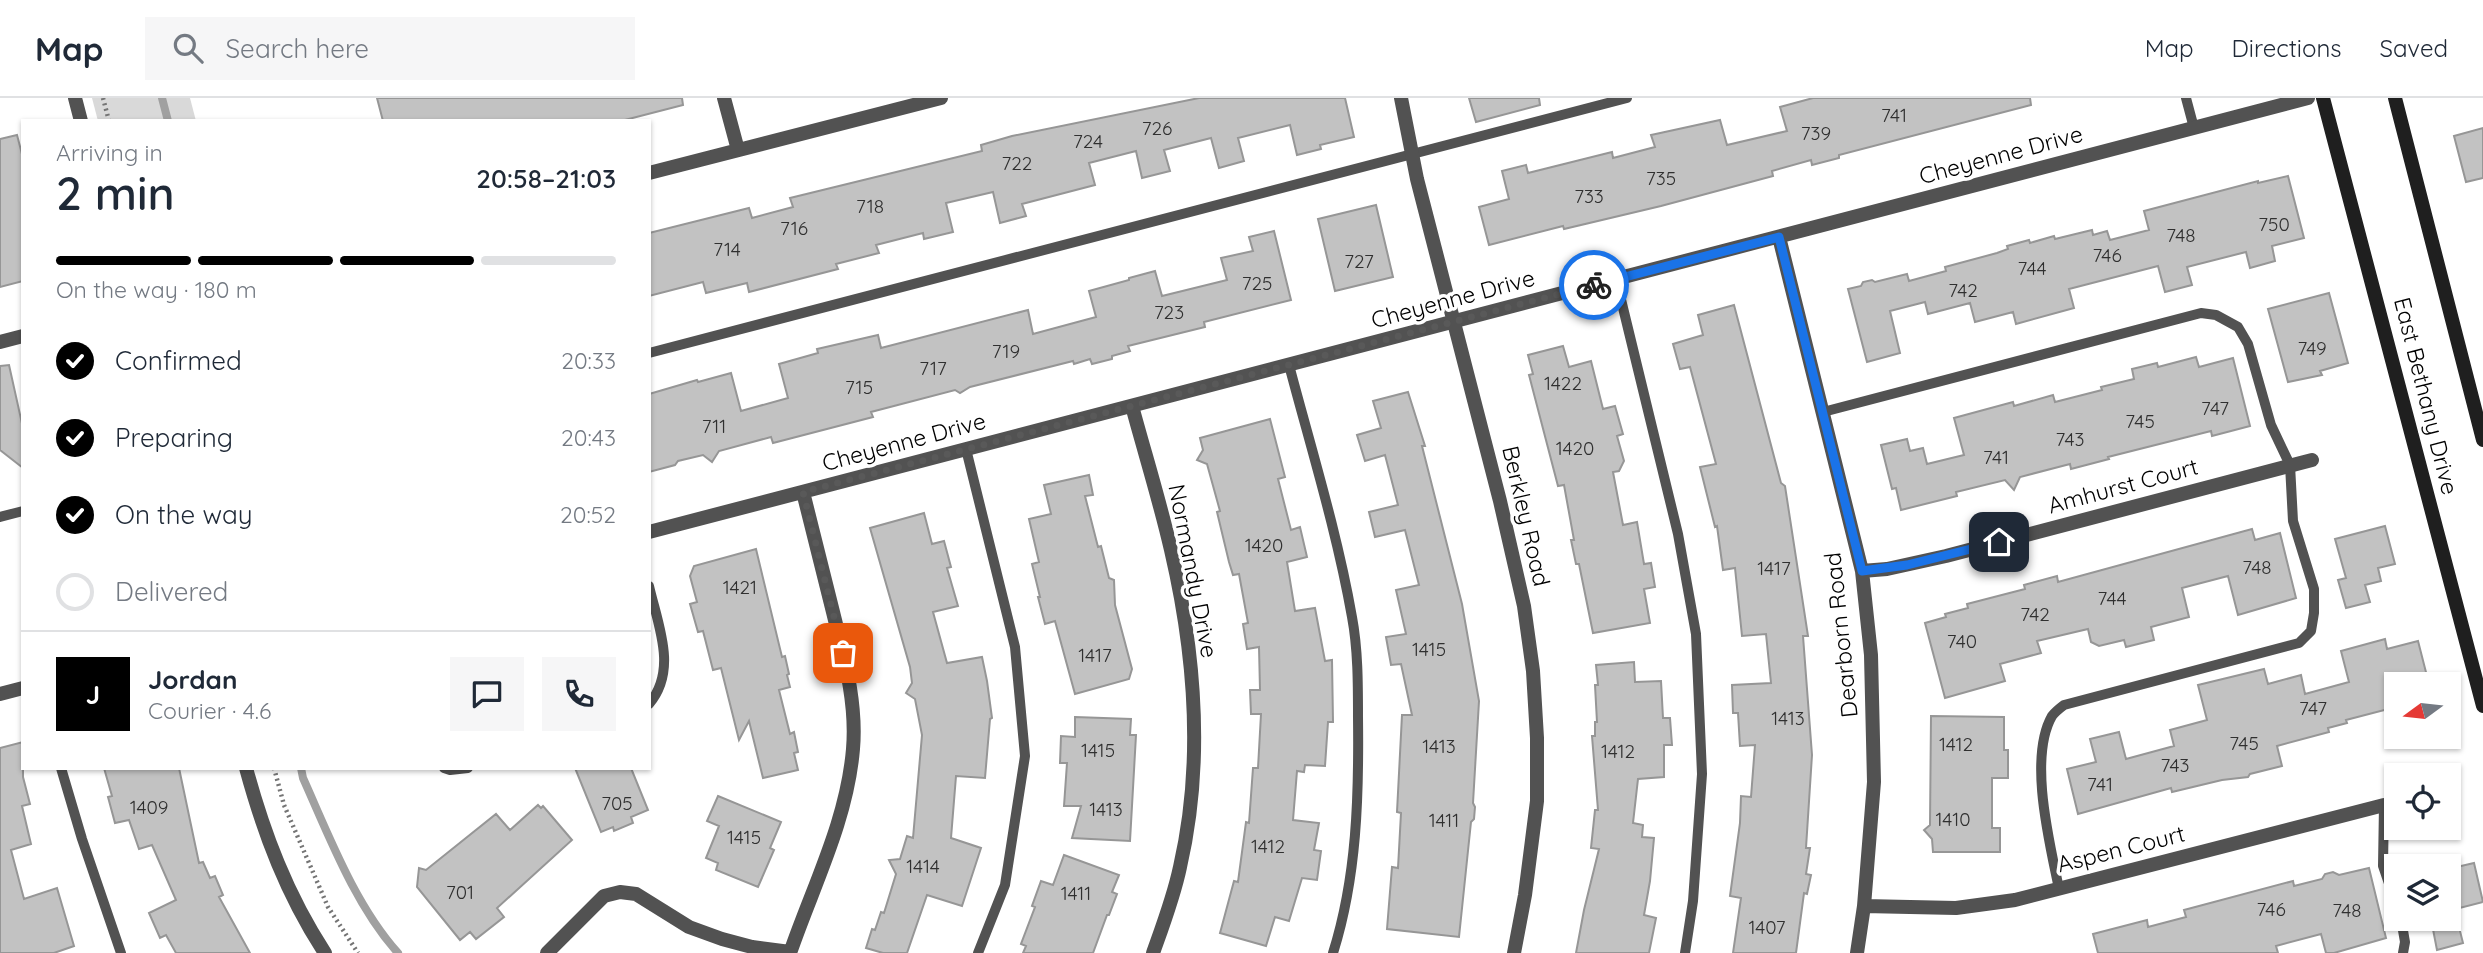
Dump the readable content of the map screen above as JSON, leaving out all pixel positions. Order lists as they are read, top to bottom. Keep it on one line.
{"streets":{"main road":["East Bethany Drive"],"street":["Cheyenne Drive","Amhurst Court","Berkley Road","Normandy Drive","Dearborn Road","Aspen Court"]},"crossings":[["Cheyenne Drive","Berkley Road"],["Cheyenne Drive","Normandy Drive"],["Cheyenne Drive","Dearborn Road"],["Amhurst Court","Dearborn Road"],["Dearborn Road","Aspen Court"]],"house_numbers":["741","726","739","724","722","735","733","718","750","716","748","714","746","727","744","725","742","723","749","719","717","1422","715","747","745","711","743","1420","741","1420","748","1417","1421","744","742","740","1415","1417","747","1413","745","1412","1413","1415","1412","743","741","705","1409","1413","1410","1411","1415","1412","1414","701","1411","746","748","1407"],"north":"left","page":{"header":"Map","search":"Search here","nav":["Map","Directions","Saved"],"heading":["2 min","Arriving in","20:58–21:03"],"panel":["Jordan","Courier · 4.6"],"bar":"On the way · 180 m","list":[["Confirmed","20:33"],["Preparing","20:43"],["On the way","20:52"],"Delivered"],"round":"J"}}
